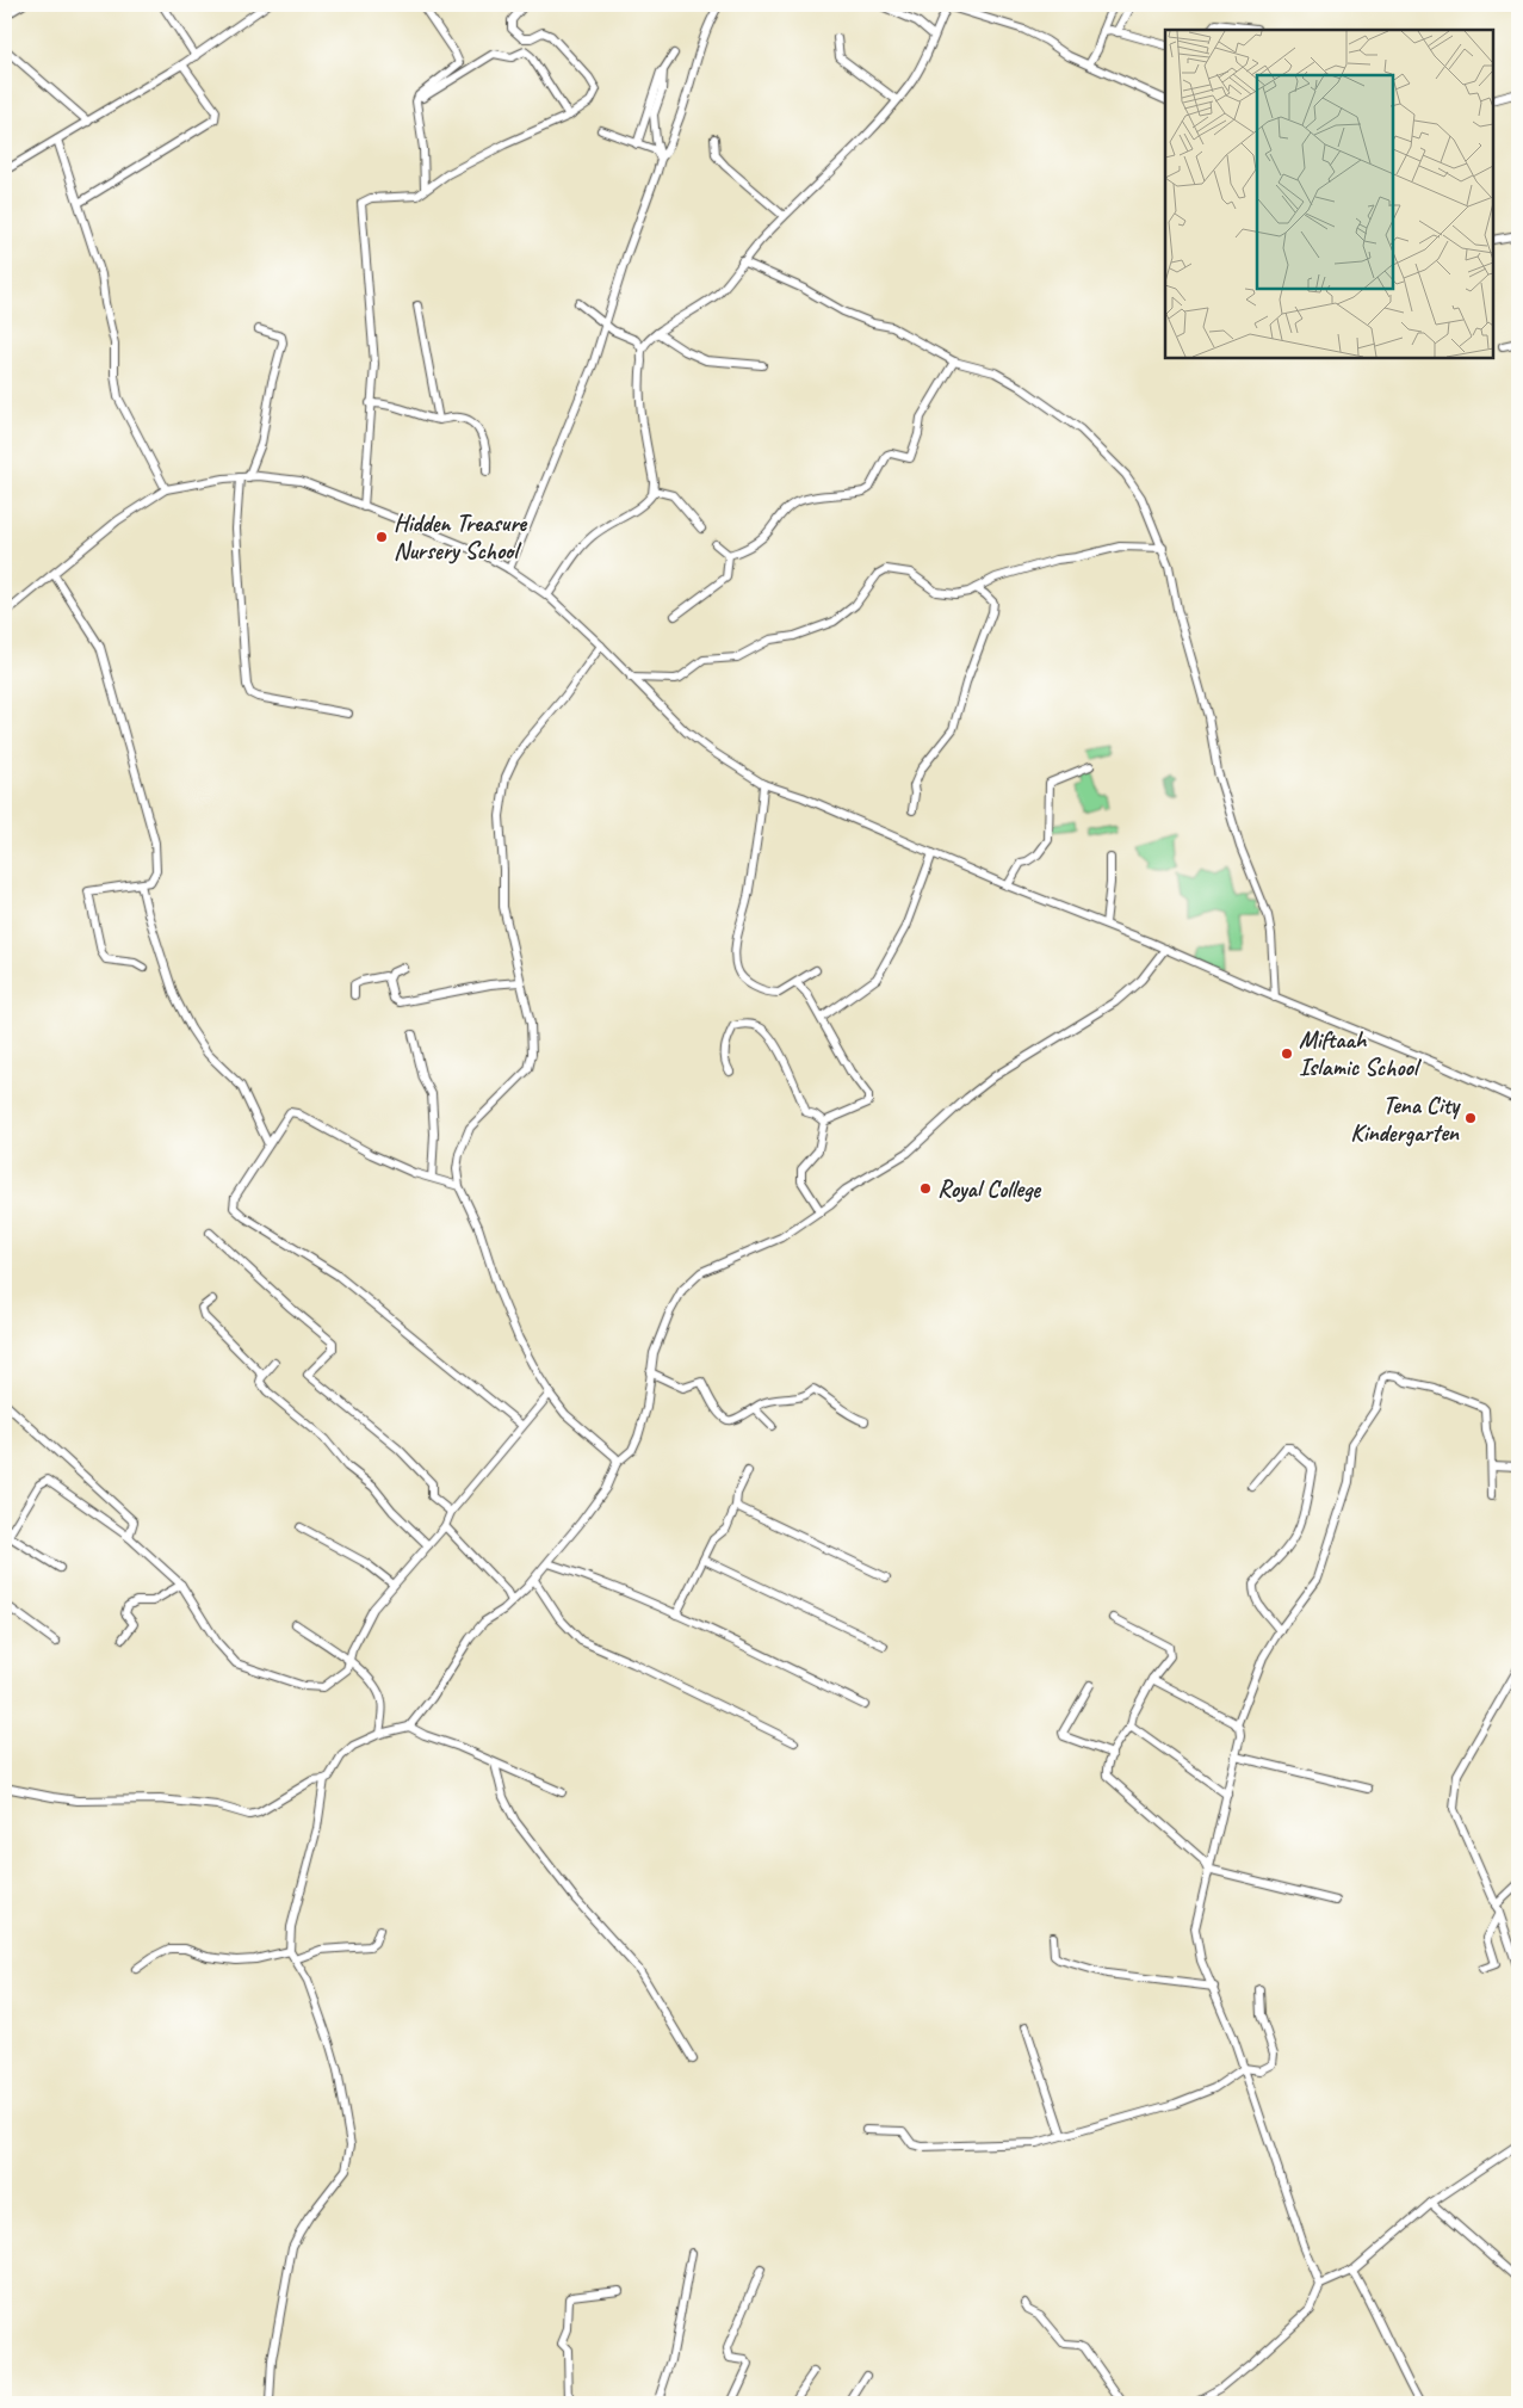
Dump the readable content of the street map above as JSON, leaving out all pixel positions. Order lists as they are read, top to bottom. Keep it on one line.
{"places":["Hidden Treasure Nursery School","Miftaah Islamic School","Tena City Kindergarten","Royal College"]}
